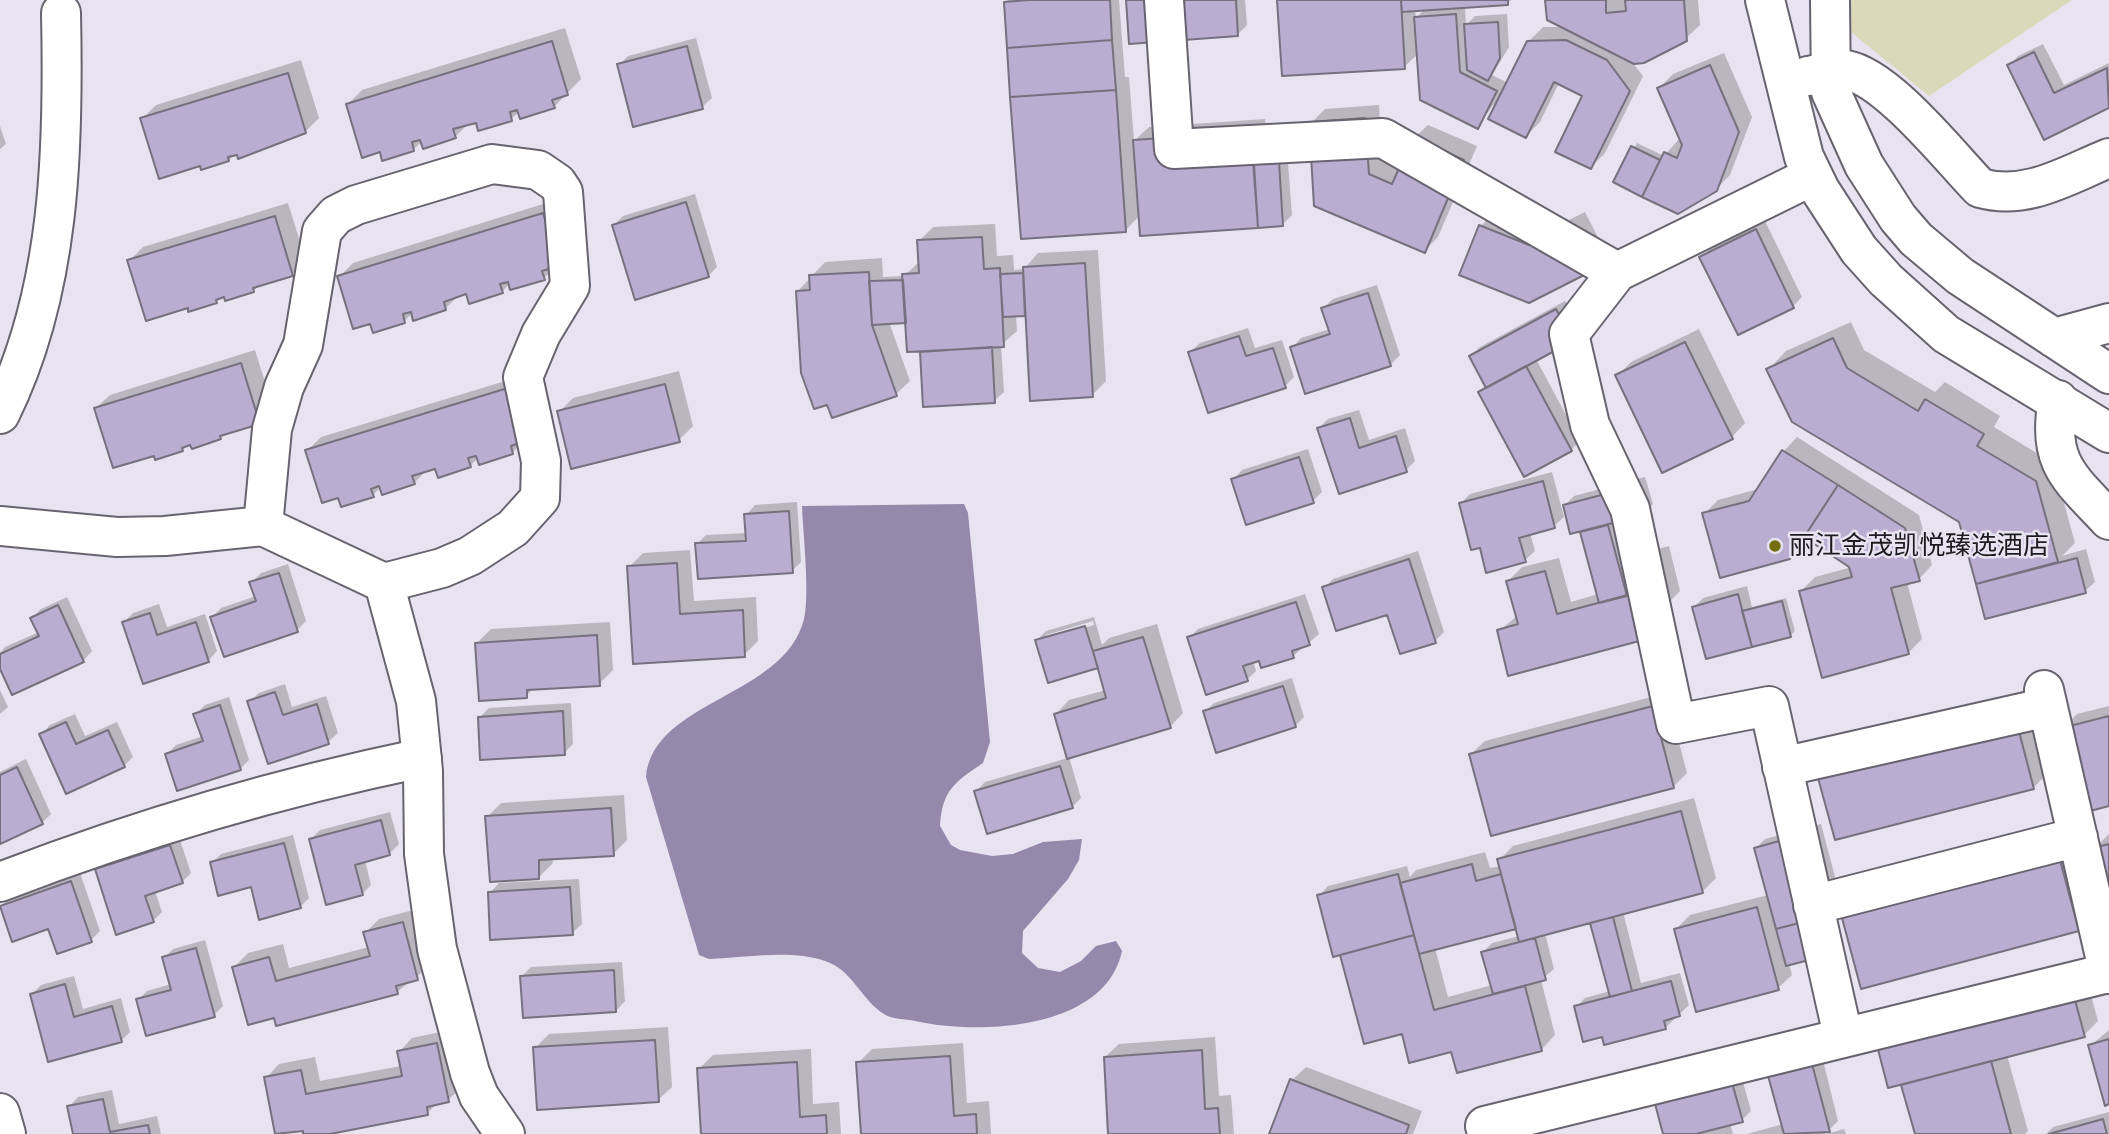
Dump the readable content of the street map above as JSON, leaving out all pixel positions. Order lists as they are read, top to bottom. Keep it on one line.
{"places":["丽江金茂凯悦臻选酒店"]}
